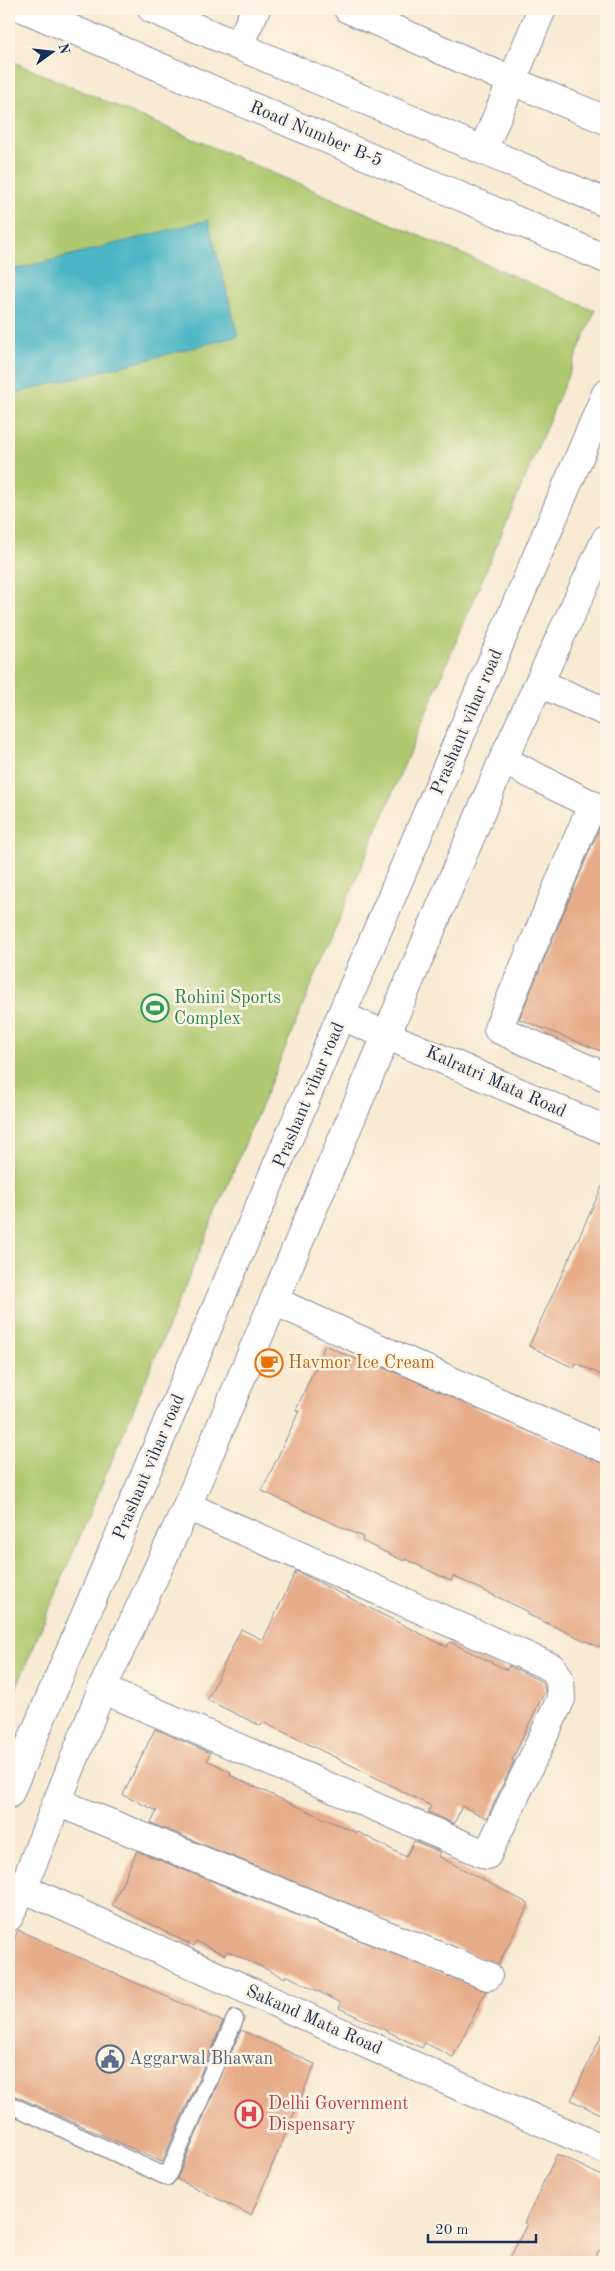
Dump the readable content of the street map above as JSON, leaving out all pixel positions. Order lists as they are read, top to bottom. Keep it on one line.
{"streets":{"street":["Road Number B-5","Prashant vihar road","Kalratri Mata Road","Sakand Mata Road"]},"crossings":[["Prashant vihar road","Kalratri Mata Road"]],"places":{"sports":["Rohini Sports Complex"],"cafe":["Havmor Ice Cream"],"public building":["Aggarwal Bhawan"],"hospital":["Delhi Government Dispensary"]},"scale_bar":"20 m","north":"right"}
